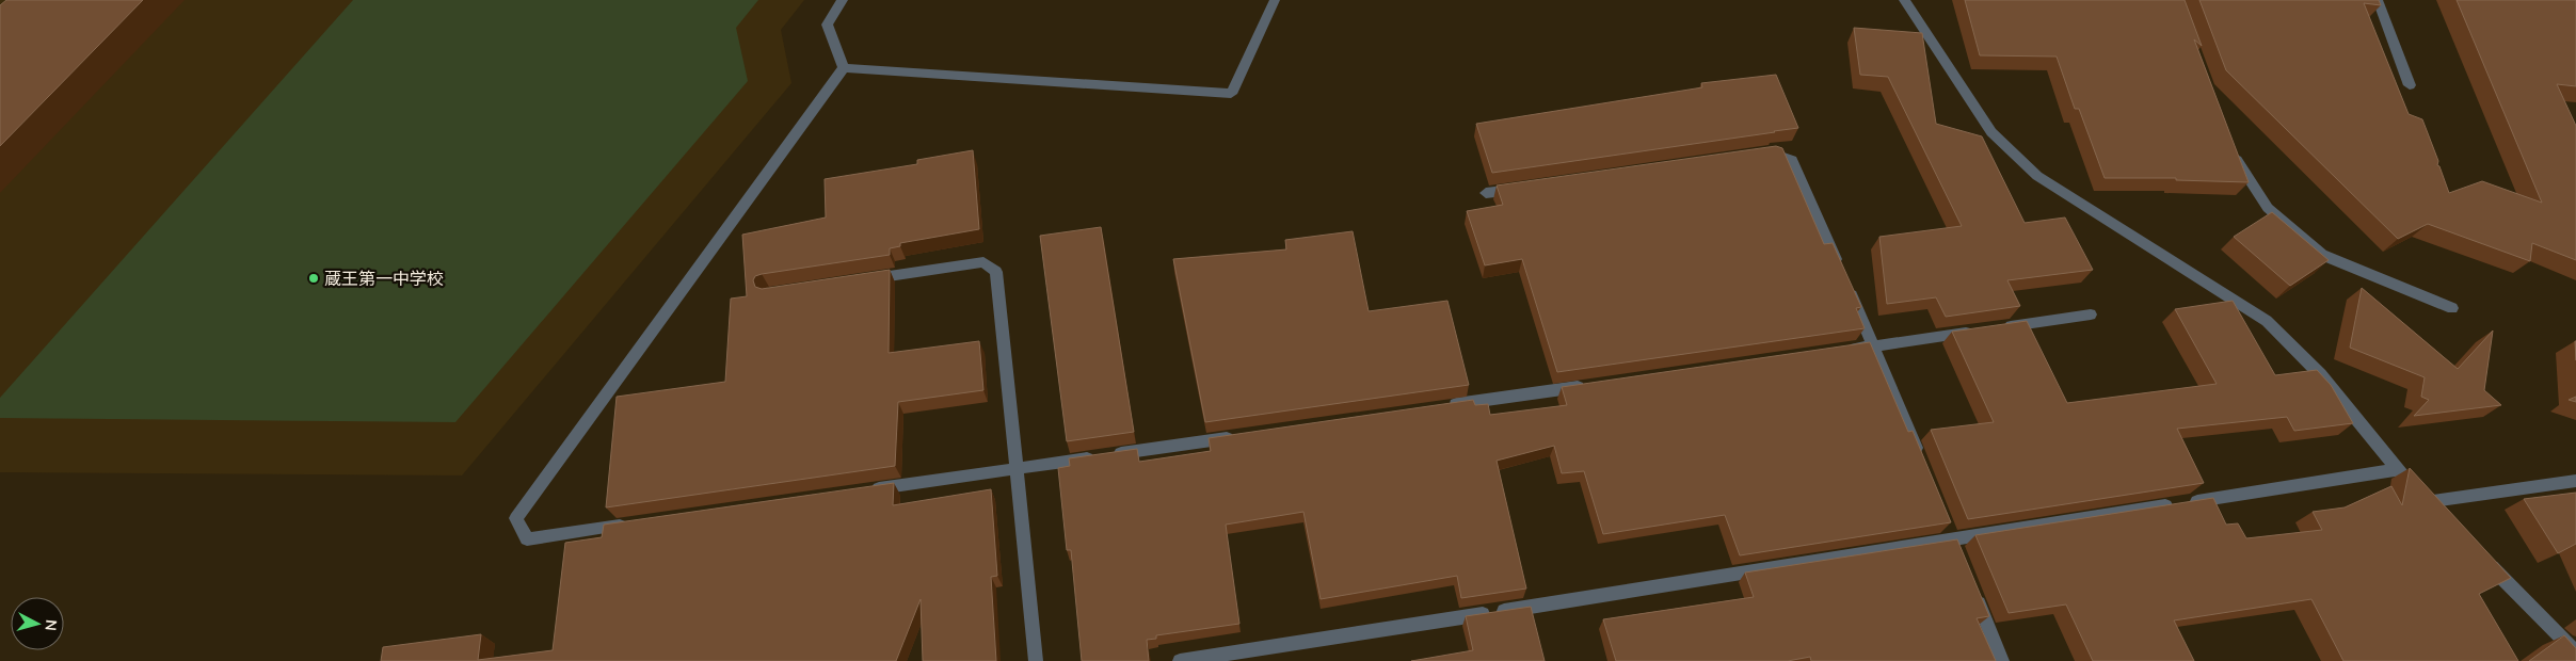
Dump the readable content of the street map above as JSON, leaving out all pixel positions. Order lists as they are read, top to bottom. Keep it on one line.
{"places":["蔵王第一中学校"],"north":"right"}
